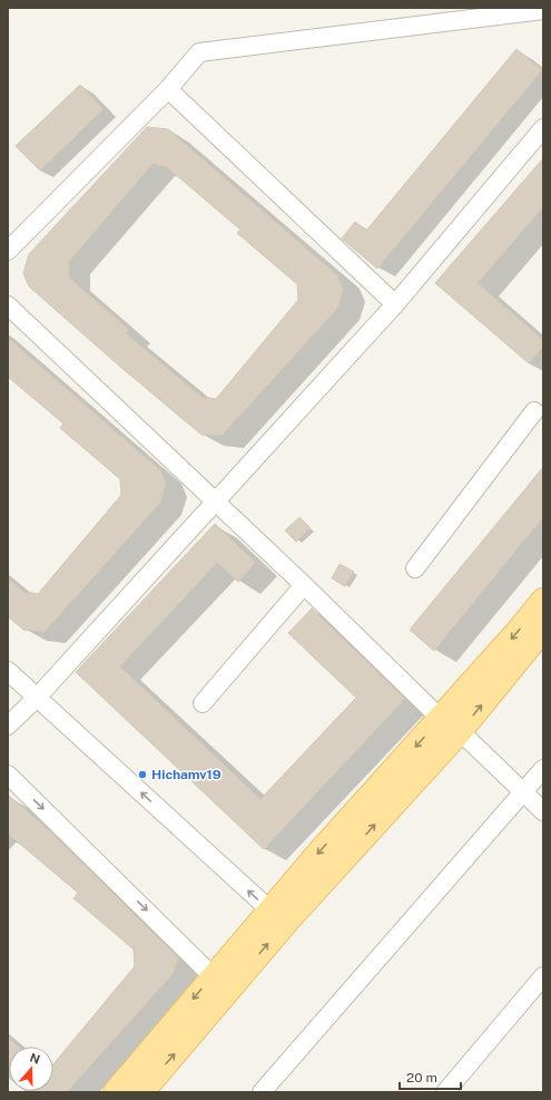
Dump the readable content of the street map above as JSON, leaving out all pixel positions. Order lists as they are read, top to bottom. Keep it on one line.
{"places":["Hichamv19"],"scale_bar":"20 m","north":"top"}
